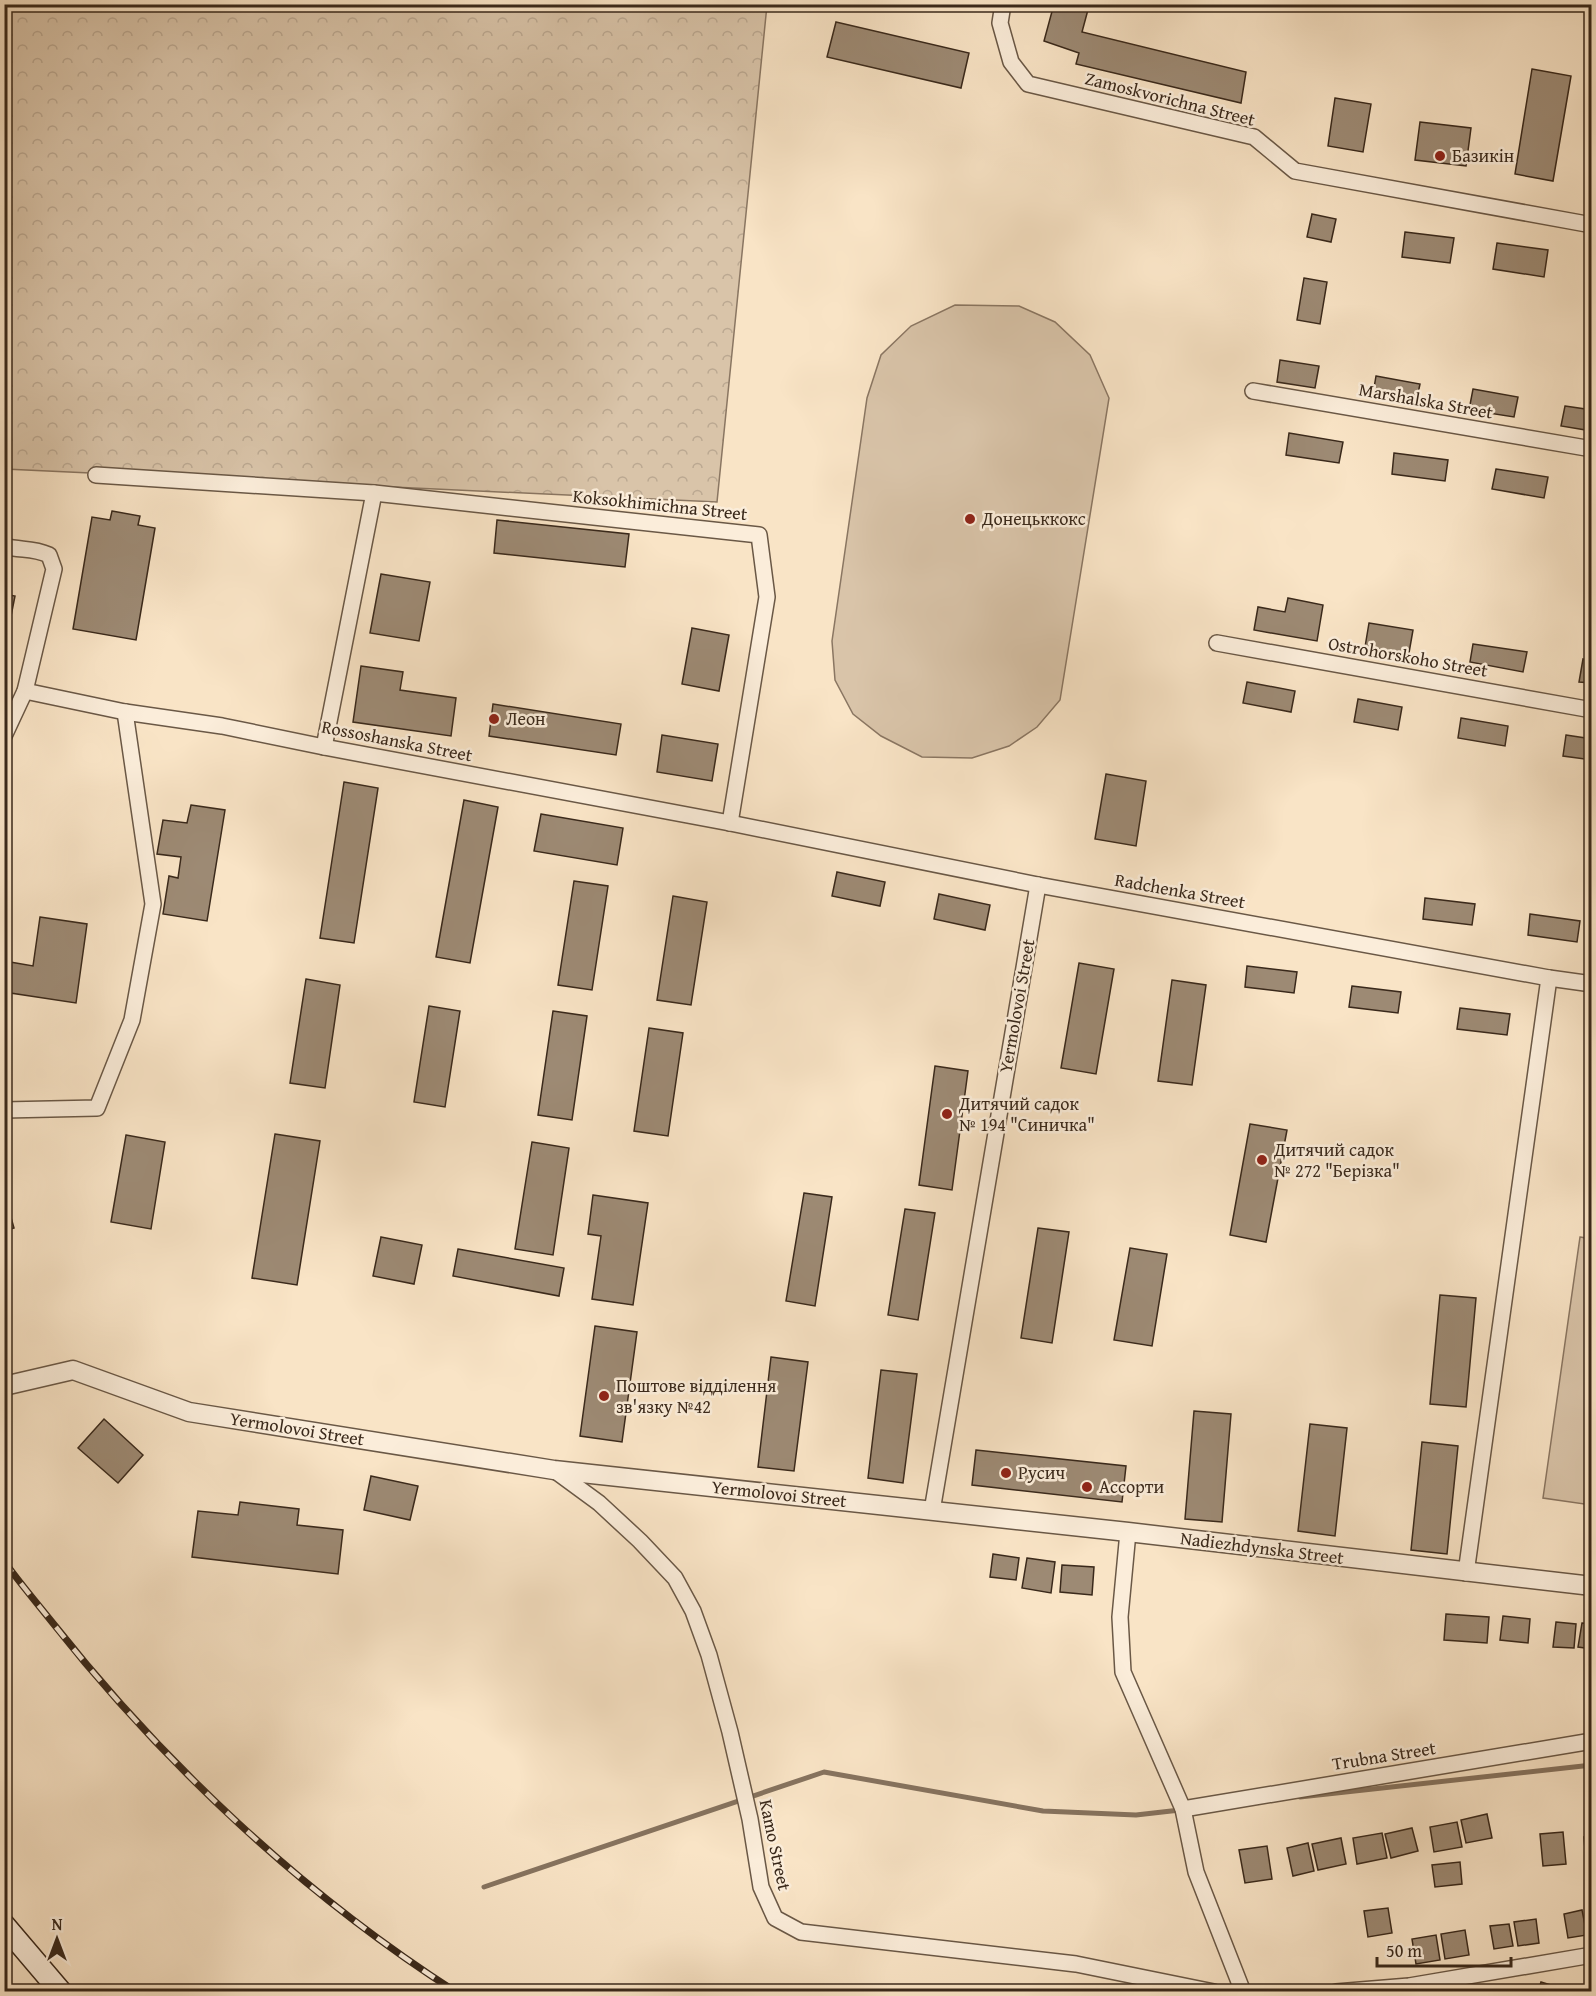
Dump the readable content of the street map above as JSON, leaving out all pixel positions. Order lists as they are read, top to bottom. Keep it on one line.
{"streets":{"street":["Zamoskvorichna Street","Marshalska Street","Koksokhimichna Street","Ostrohorskoho Street","Rossoshanska Street","Radchenka Street","Yermolovoi Street","Nadiezhdynska Street","Trubna Street","Kamo Street"]},"crossings":[["Koksokhimichna Street","Rossoshanska Street"],["Rossoshanska Street","Radchenka Street"],["Radchenka Street","Yermolovoi Street"],["Yermolovoi Street","Nadiezhdynska Street"],["Yermolovoi Street","Kamo Street"]],"places":["Базикін","Донецьккокс","Леон","Дитячий садок № 194 \"Синичка\"","Дитячий садок № 272 \"Берізка\"","Поштове відділення зв'язку №42","Русич","Ассорти"],"scale_bar":"50 m","north":"top"}
